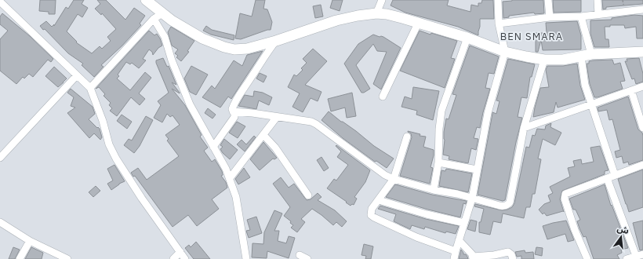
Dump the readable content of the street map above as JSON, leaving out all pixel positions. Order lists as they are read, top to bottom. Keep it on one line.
{"districts":["BEN SMARA"],"north":"top"}
